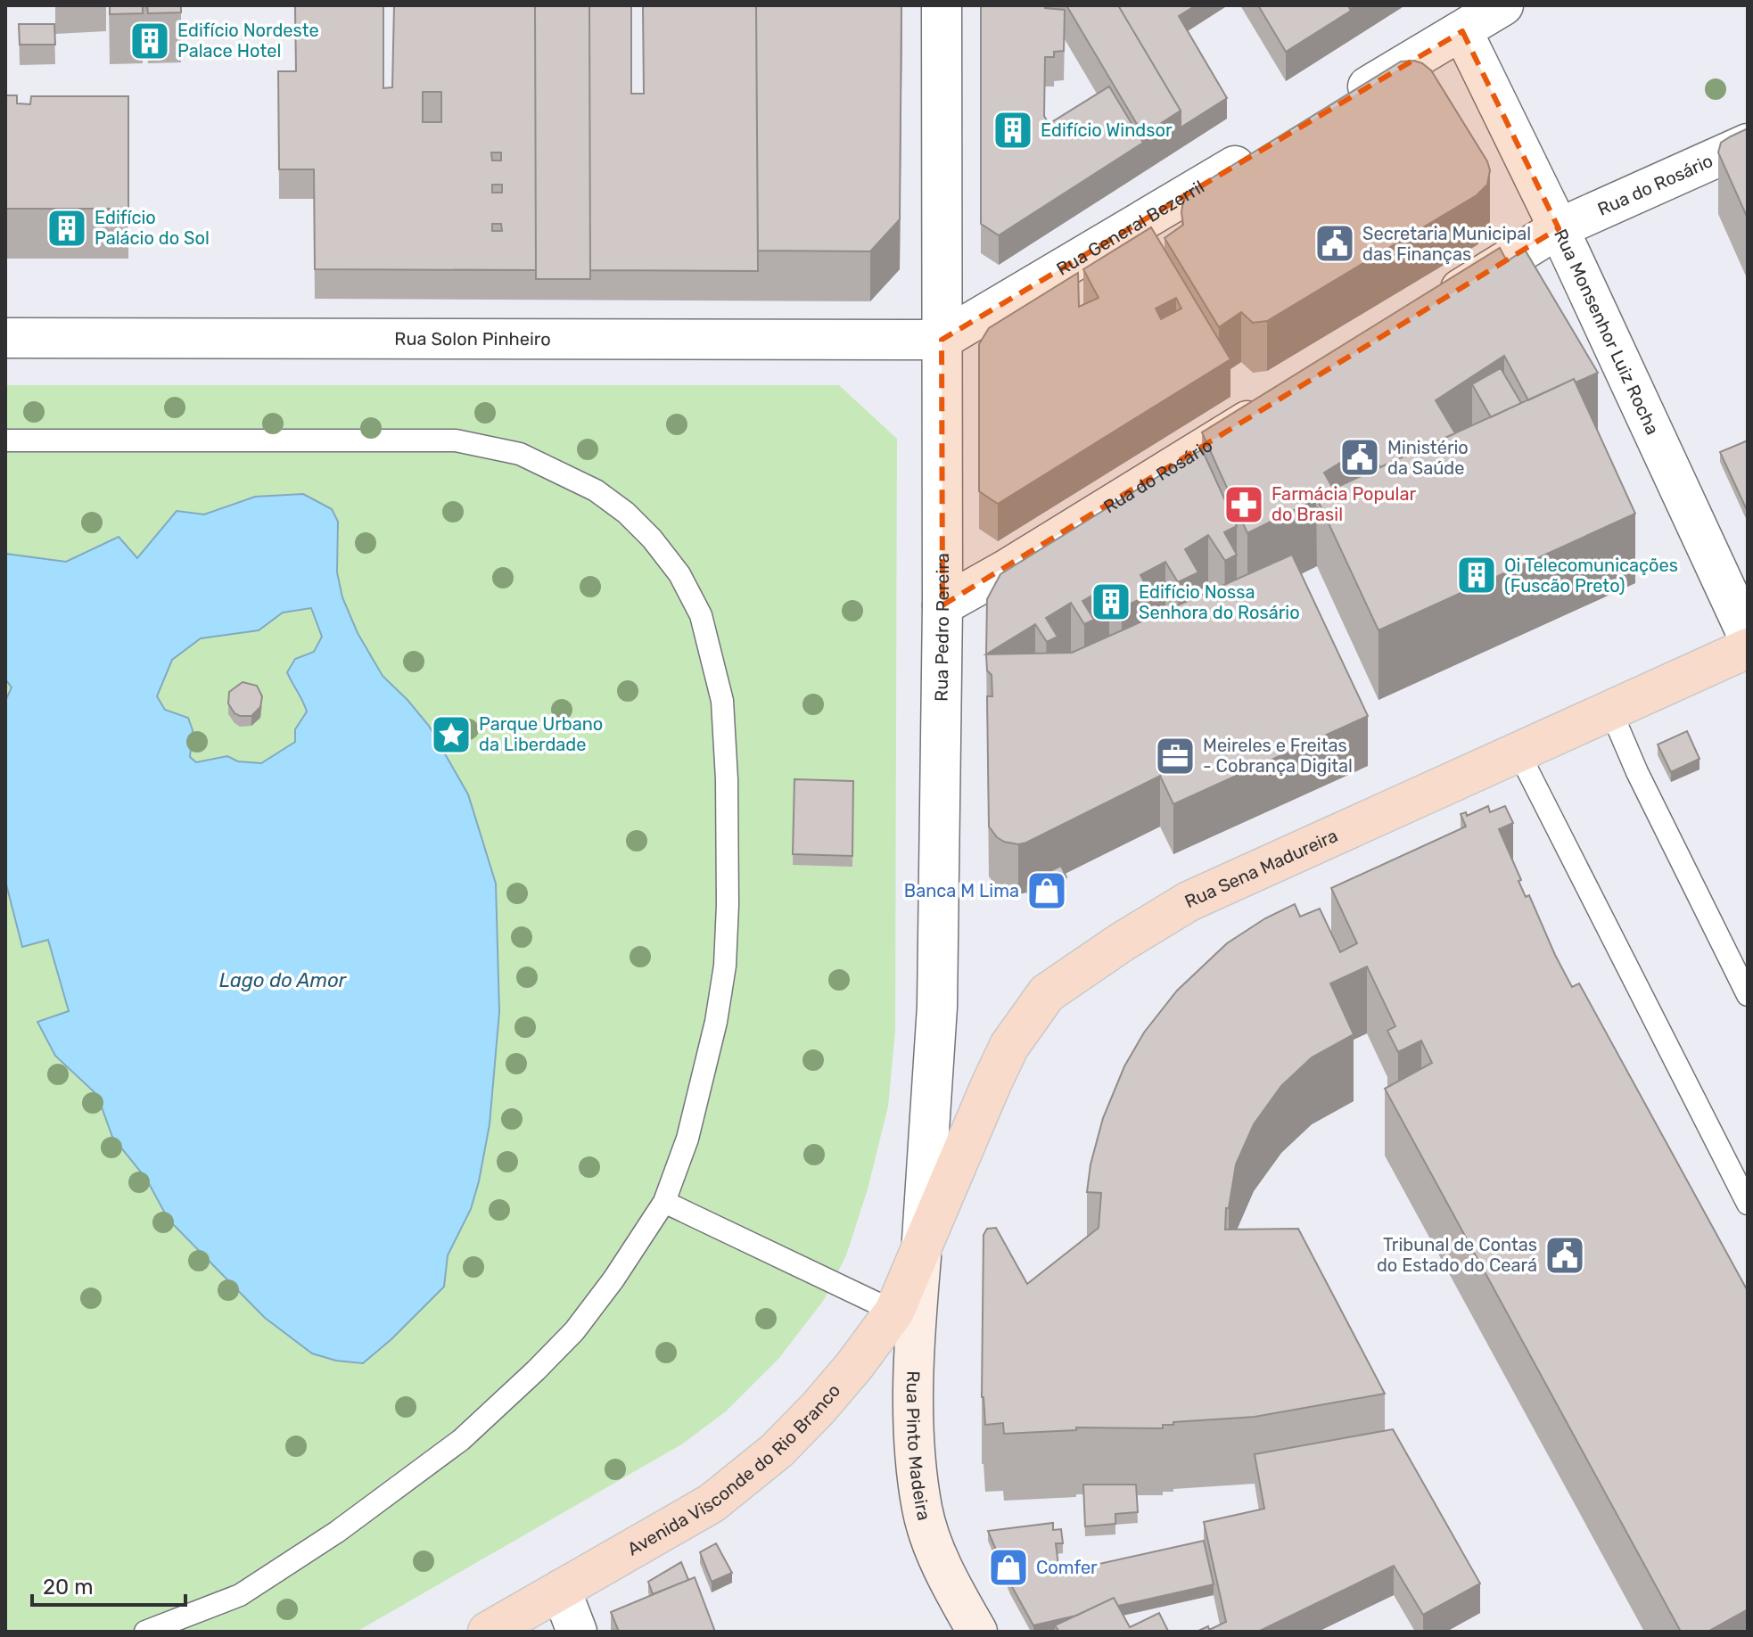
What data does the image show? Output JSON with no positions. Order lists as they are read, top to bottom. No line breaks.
{"streets":{"main road":["Rua Sena Madureira","Rua Pinto Madeira","Avenida Visconde do Rio Branco"],"street":["Rua do Rosário","Rua General Bezerril","Rua Monsenhor Luiz Rocha","Rua Solon Pinheiro","Rua Pedro Pereira"]},"crossings":[["Rua do Rosário","Rua Monsenhor Luiz Rocha"],["Rua do Rosário","Rua Pedro Pereira"],["Rua General Bezerril","Rua Solon Pinheiro"],["Rua General Bezerril","Rua Pedro Pereira"],["Rua Solon Pinheiro","Rua Pedro Pereira"],["Rua Pedro Pereira","Rua Sena Madureira"],["Rua Pedro Pereira","Rua Pinto Madeira"],["Rua Pedro Pereira","Avenida Visconde do Rio Branco"],["Rua Sena Madureira","Rua Pinto Madeira"],["Rua Sena Madureira","Avenida Visconde do Rio Branco"],["Rua Pinto Madeira","Avenida Visconde do Rio Branco"]],"water":["Lago do Amor"],"places":{"building":["Edifício Nordeste Palace Hotel","Edifício Windsor","Edifício Palácio do Sol","Oi Telecomunicações (Fuscão Preto)","Edifício Nossa Senhora do Rosário"],"public building":["Secretaria Municipal das Finanças","Ministério da Saúde","Tribunal de Contas do Estado do Ceará"],"pharmacy":["Farmácia Popular do Brasil"],"place":["Parque Urbano da Liberdade"],"office":["Meireles e Freitas - Cobrança Digital"],"shop":["Banca M Lima","Comfer"]},"scale_bar":"20 m"}
